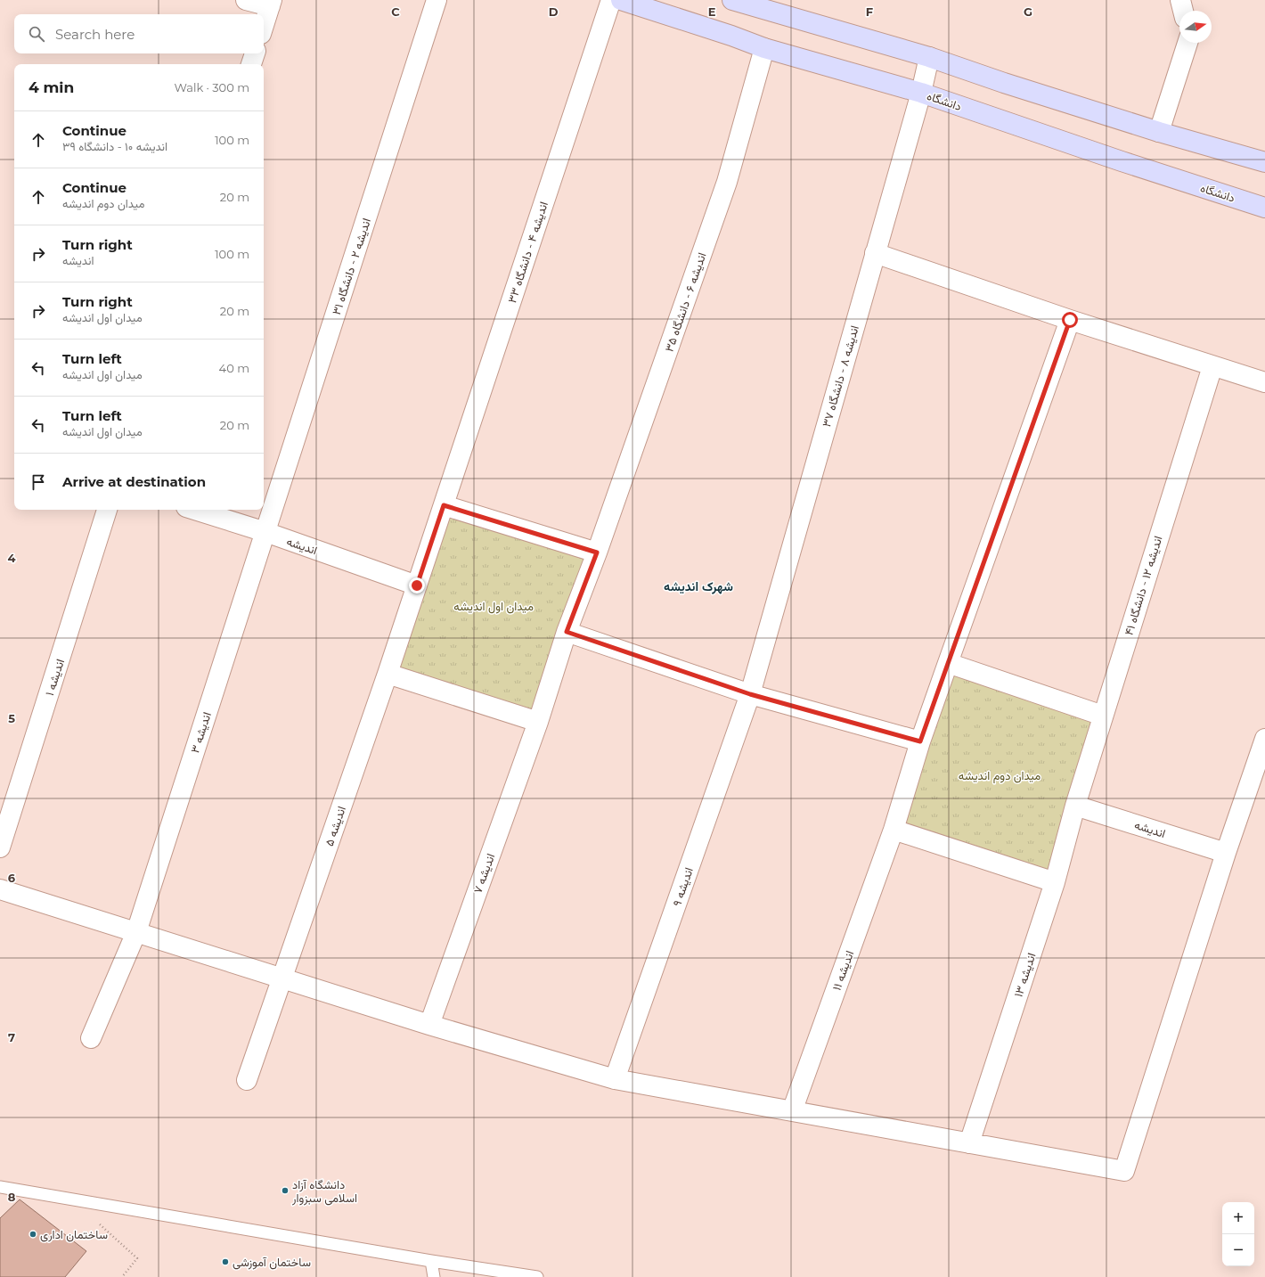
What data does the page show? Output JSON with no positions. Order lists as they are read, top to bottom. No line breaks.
{"streets":{"main road":["دانشگاه"],"street":["اندیشه ۴ - دانشگاه ۳۳","اندیشه ۲ - دانشگاه ۳۱","اندیشه ۶ - دانشگاه ۳۵","اندیشه ۸ - دانشگاه ۳۷","اندیشه","اندیشه ۱۲ - دانشگاه ۴۱","اندیشه ۱","اندیشه ۳","اندیشه ۵","اندیشه ۷","اندیشه ۹","اندیشه ۱۱","اندیشه ۱۳"]},"crossings":[["دانشگاه","اندیشه ۶ - دانشگاه ۳۵"],["دانشگاه","اندیشه ۸ - دانشگاه ۳۷"],["اندیشه ۲ - دانشگاه ۳۱","اندیشه"],["اندیشه ۲ - دانشگاه ۳۱","اندیشه ۳"],["اندیشه ۸ - دانشگاه ۳۷","اندیشه ۹"],["اندیشه","اندیشه ۱۲ - دانشگاه ۴۱"],["اندیشه","اندیشه ۳"],["اندیشه","اندیشه ۱۳"],["اندیشه ۱۲ - دانشگاه ۴۱","اندیشه ۱۳"]],"districts":["شهرک اندیشه"],"parks":["میدان اول اندیشه","میدان دوم اندیشه"],"places":["دانشگاه آزاد اسلامی سبزوار","ساختمان اداری","ساختمان آموزشی"],"north":"right","page":{"search":"Search here","heading":["4 min","Walk · 300 m"],"list":[["Continue","اندیشه ۱۰ - دانشگاه ۳۹","100 m"],["Continue","میدان دوم اندیشه","20 m"],["Turn right","اندیشه","100 m"],["Turn right","میدان اول اندیشه","20 m"],["Turn left","میدان اول اندیشه","40 m"],["Turn left","میدان اول اندیشه","20 m"],"Arrive at destination"],"map_buttons":["+","−"]},"grid":{"columns":["C","D","E","F","G"],"rows":["4","5","6","7","8"]}}
